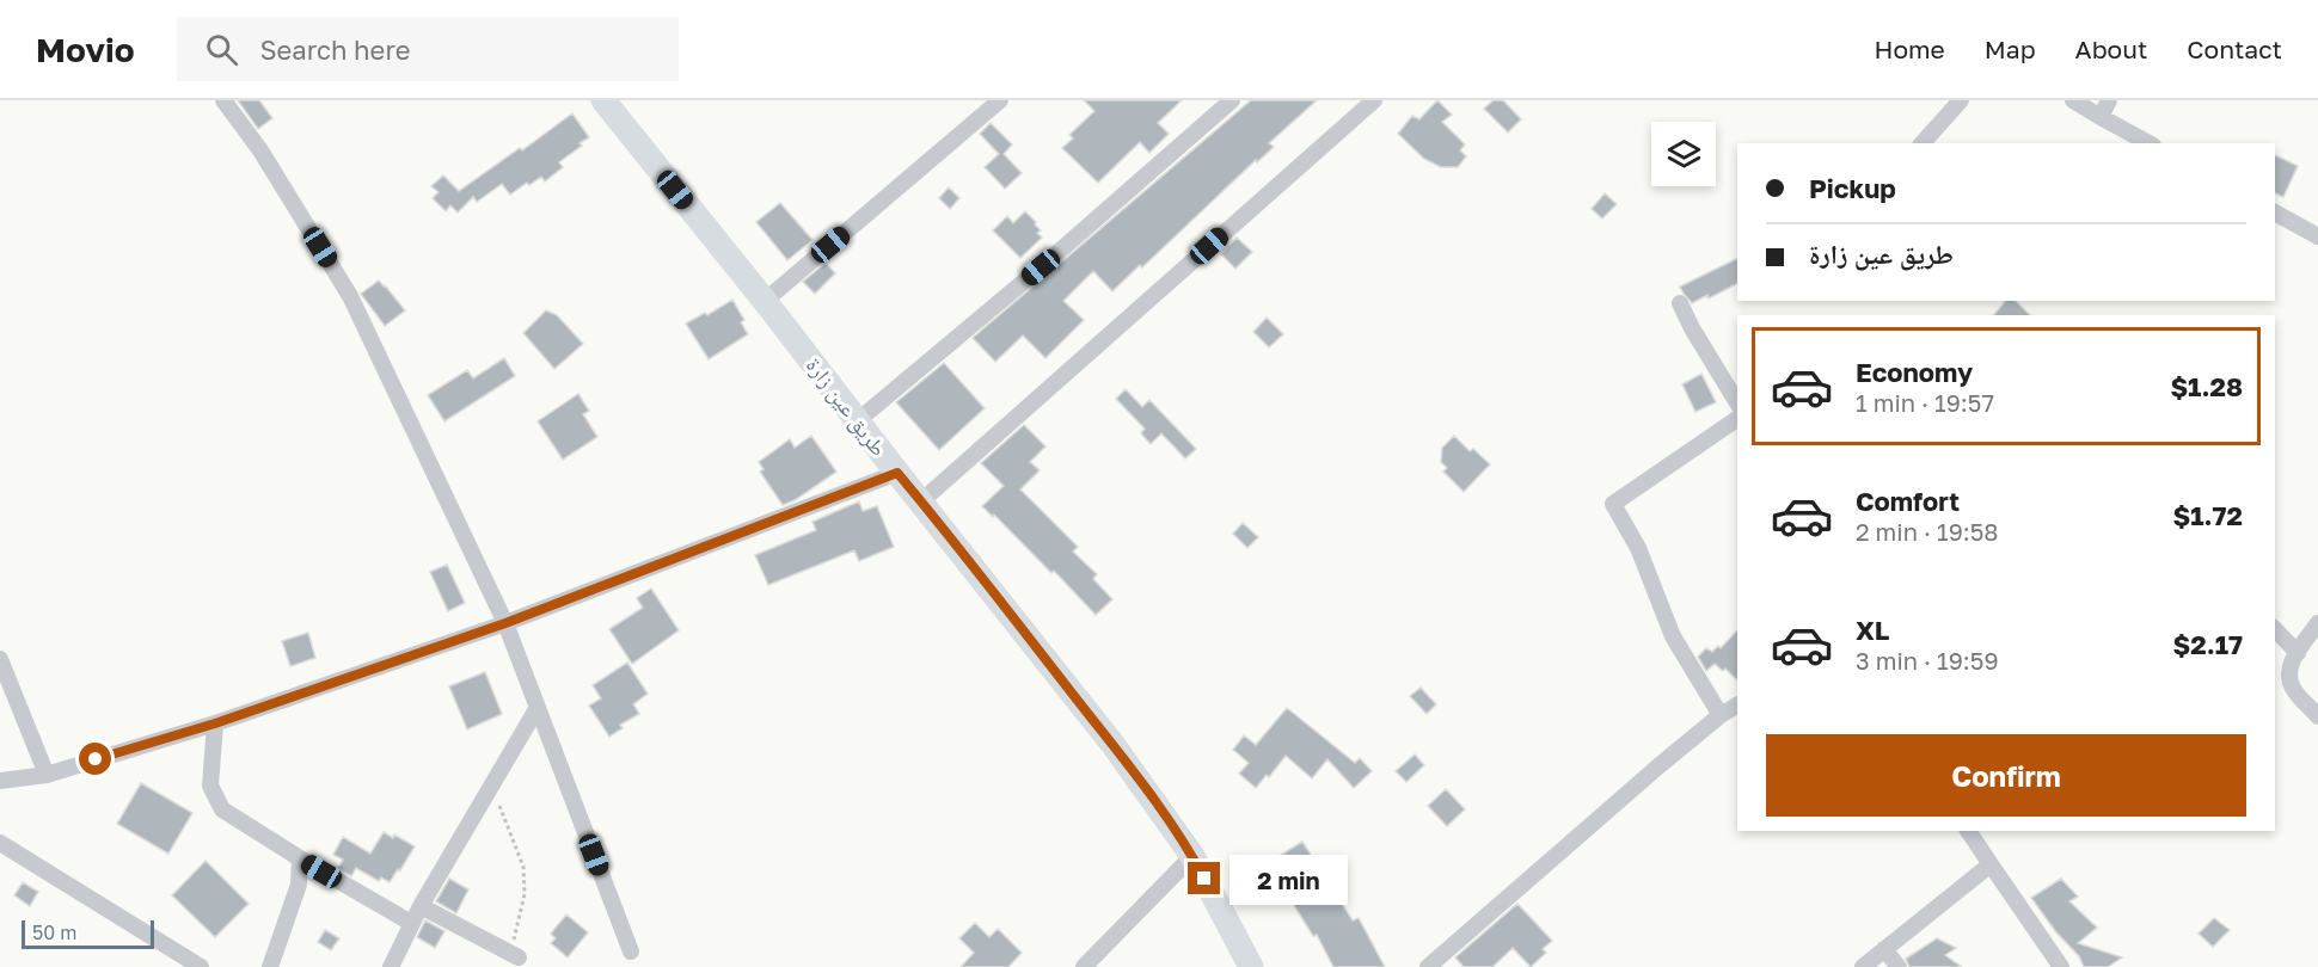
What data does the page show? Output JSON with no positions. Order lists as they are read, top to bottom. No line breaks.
{"streets":{"main road":["طريق عين زارة"]},"scale_bar":"50 m","page":{"header":"Movio","search":"Search here","nav":["Home","Map","About","Contact"],"banner":["Pickup","طريق عين زارة"],"list":[{"name":"Economy","note":"1 min · 19:57","value":"$1.28"},{"name":"Comfort","note":"2 min · 19:58","value":"$1.72"},{"name":"XL","note":"3 min · 19:59","value":"$2.17"}],"buttons":"Confirm","bubble":"2 min","scale":"50 m"}}
